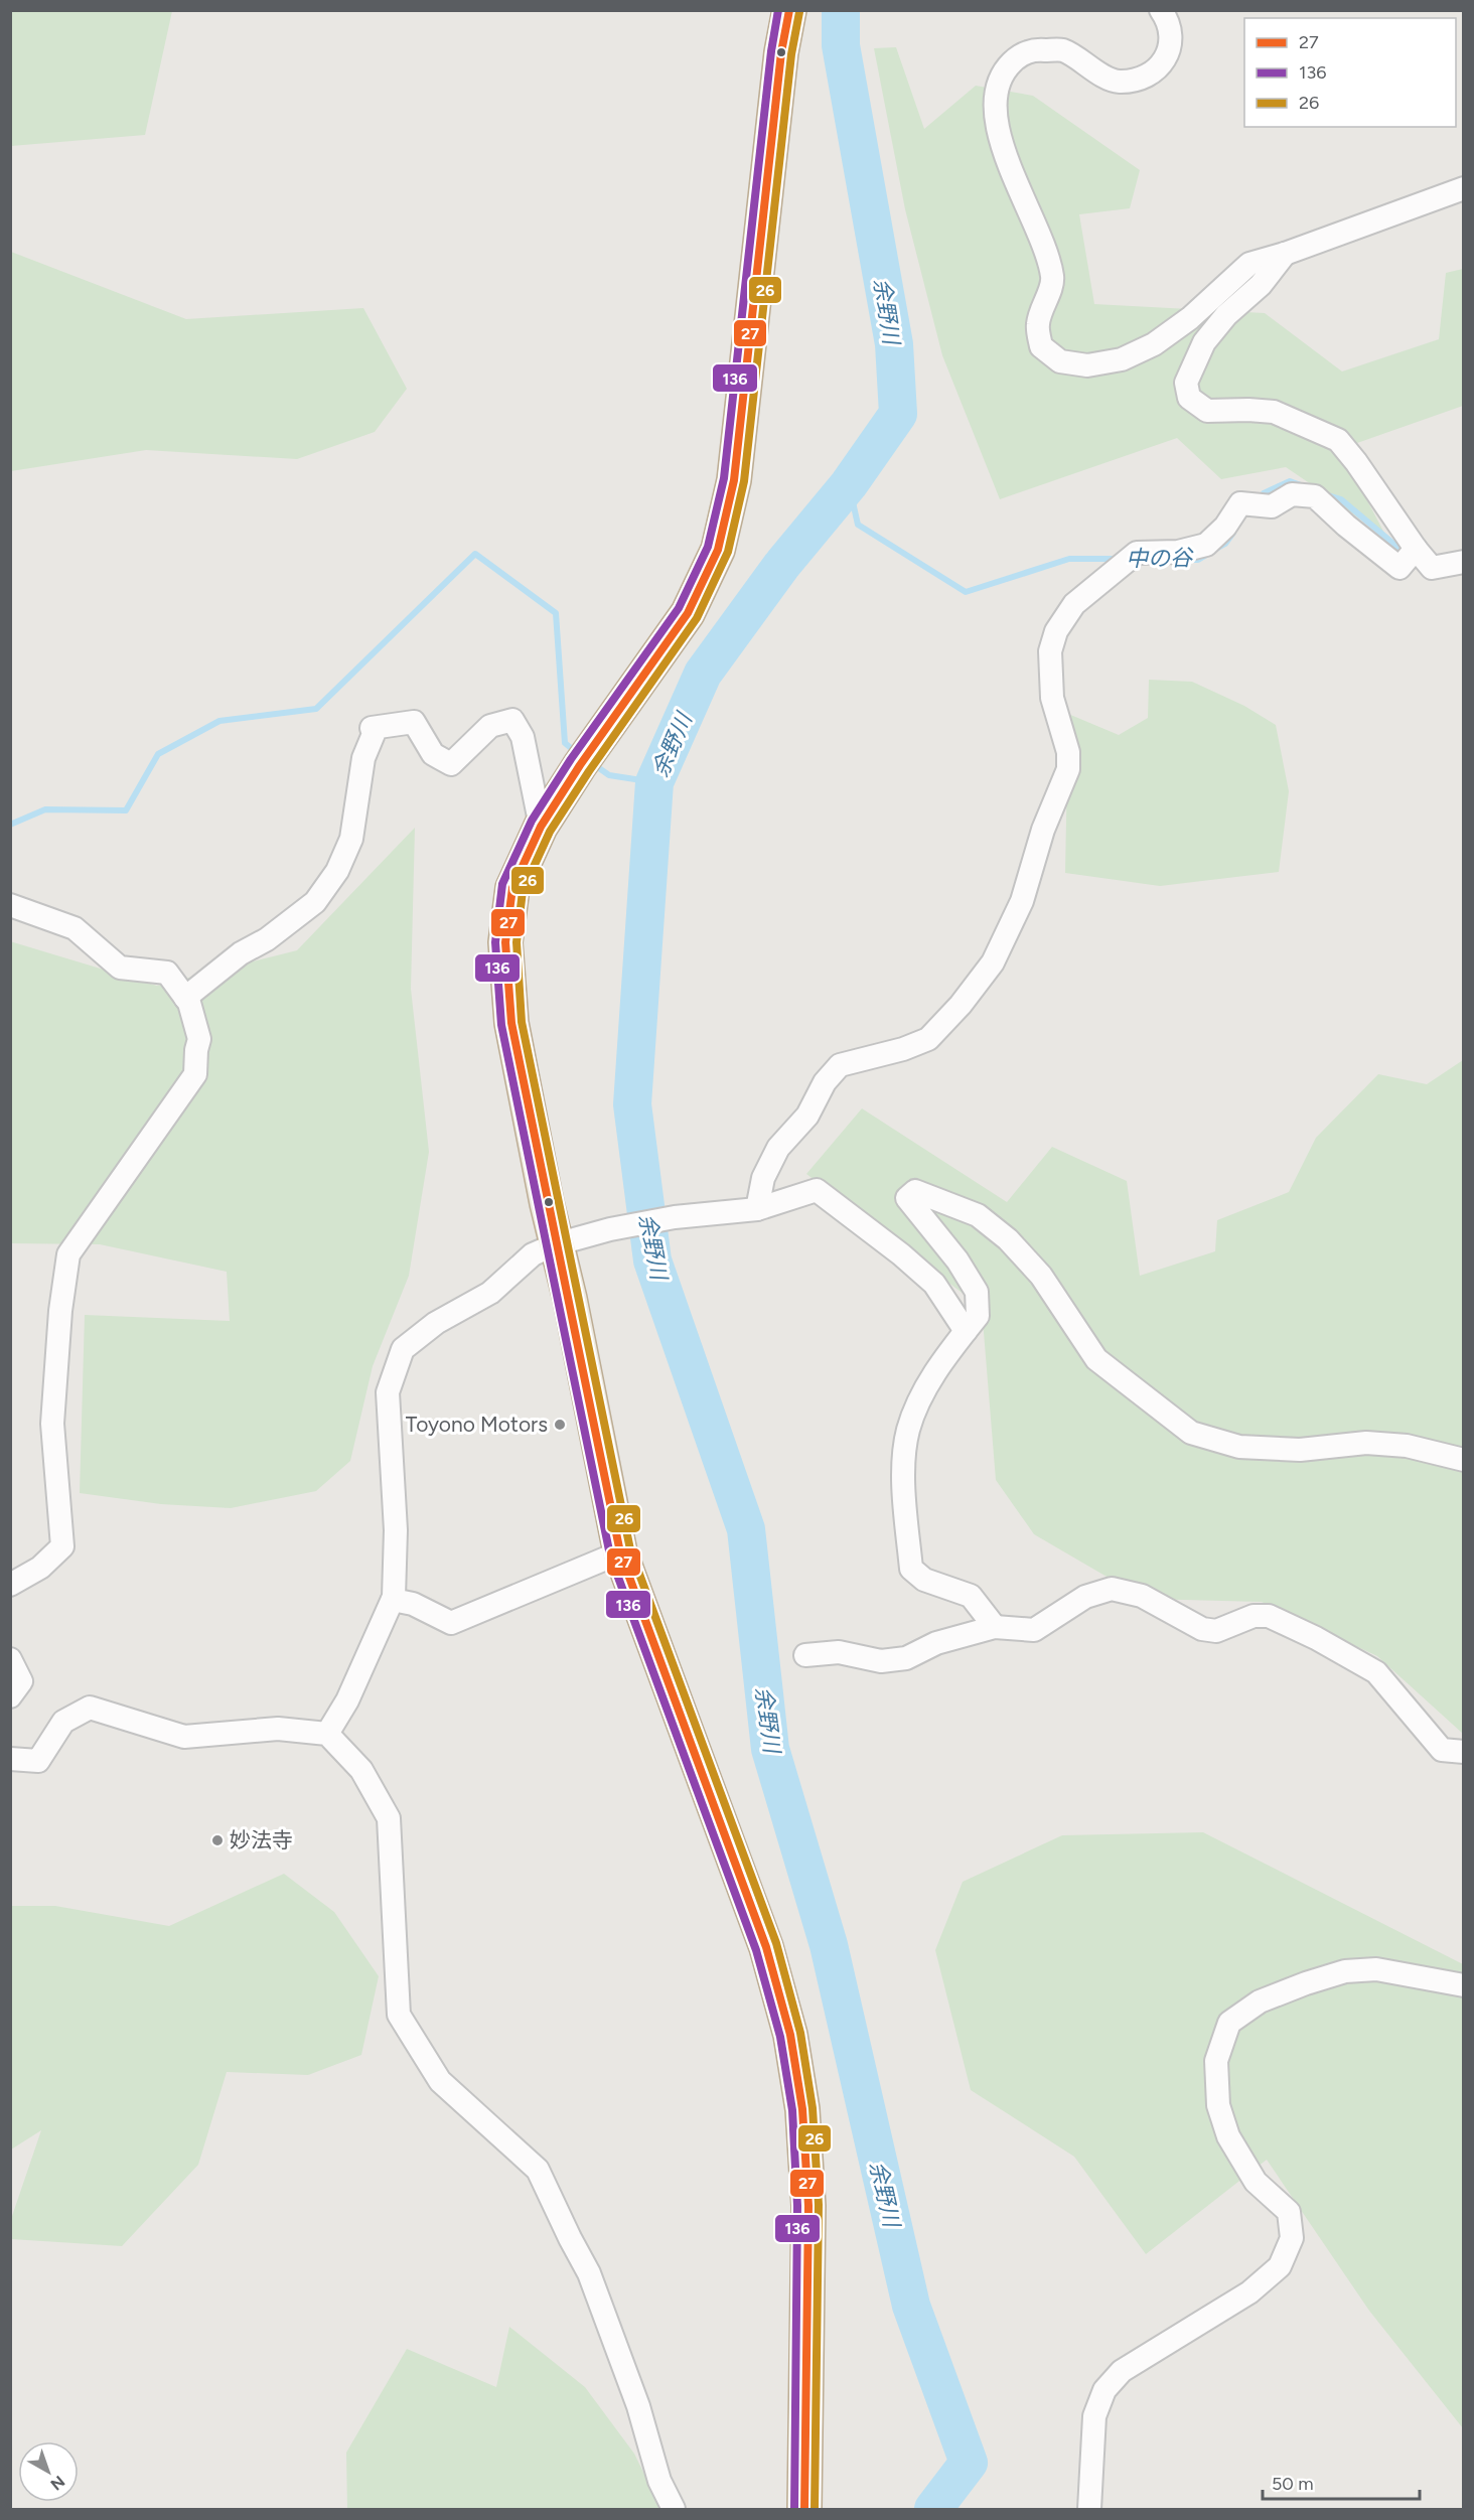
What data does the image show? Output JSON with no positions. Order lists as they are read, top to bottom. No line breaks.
{"water":["余野川","中の谷"],"places":["Toyono Motors","妙法寺"],"lines":["transit line 27","transit line 136","transit line 26"],"legend":["27","136","26"],"scale_bar":"50 m","north":"bottom right"}
